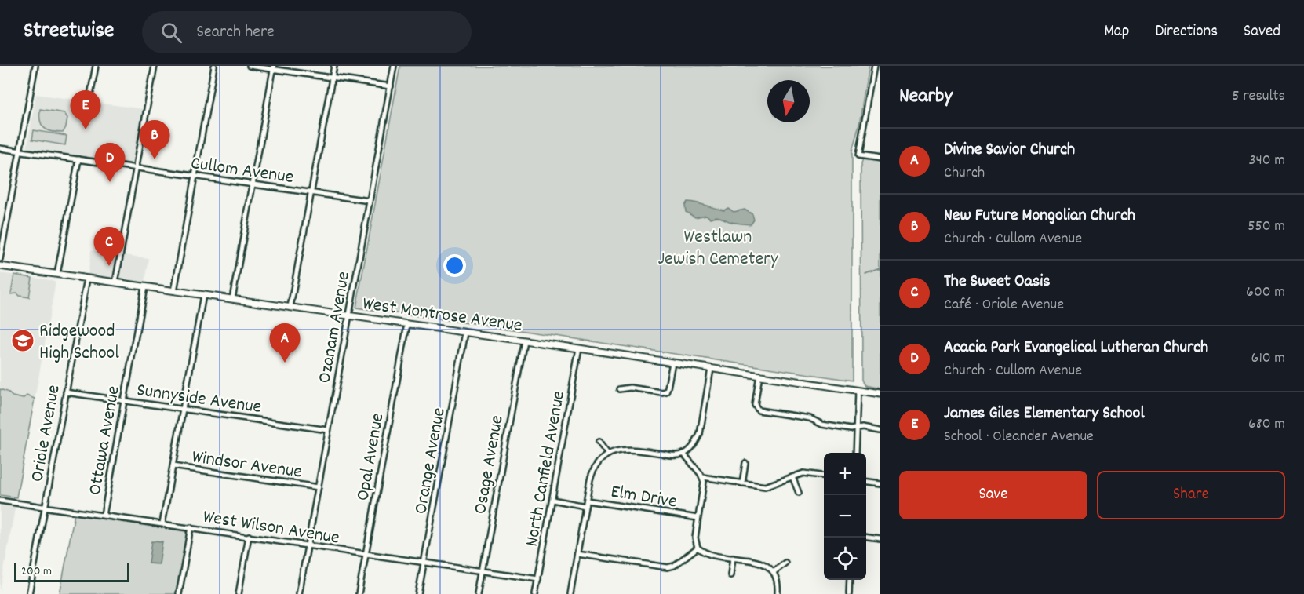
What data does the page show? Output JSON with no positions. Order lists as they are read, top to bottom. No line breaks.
{"streets":{"street":["Cullom Avenue","West Montrose Avenue","Ozanam Avenue","Sunnyside Avenue","Oriole Avenue","Ottawa Avenue","Opal Avenue","Orange Avenue","Windsor Avenue","Osage Avenue","North Canfield Avenue","Elm Drive","West Wilson Avenue"]},"crossings":[["Cullom Avenue","Ozanam Avenue"],["West Montrose Avenue","Ozanam Avenue"],["West Montrose Avenue","Oriole Avenue"],["West Montrose Avenue","Ottawa Avenue"],["West Montrose Avenue","Opal Avenue"],["West Montrose Avenue","Orange Avenue"],["West Montrose Avenue","Osage Avenue"],["West Montrose Avenue","North Canfield Avenue"],["Ozanam Avenue","Sunnyside Avenue"],["Ozanam Avenue","Windsor Avenue"],["Ozanam Avenue","West Wilson Avenue"],["Sunnyside Avenue","Oriole Avenue"],["Sunnyside Avenue","Ottawa Avenue"],["Oriole Avenue","West Wilson Avenue"],["Ottawa Avenue","West Wilson Avenue"],["Opal Avenue","West Wilson Avenue"],["Orange Avenue","West Wilson Avenue"],["Osage Avenue","West Wilson Avenue"],["North Canfield Avenue","Elm Drive"],["North Canfield Avenue","West Wilson Avenue"]],"parks":["Westlawn Jewish Cemetery"],"places":{"school or university":["Ridgewood High School"]},"scale_bar":"200 m","north":"bottom","page":{"header":"Streetwise","search":"Search here","nav":["Map","Directions","Saved"],"heading":["Nearby","5 results"],"pins":["E","B","D","C","A"],"list":[{"mark":"A","name":"Divine Savior Church","note":"Church","value":"340 m"},{"mark":"B","name":"New Future Mongolian Church","note":"Church · Cullom Avenue","value":"550 m"},{"mark":"C","name":"The Sweet Oasis","note":"Café · Oriole Avenue","value":"600 m"},{"mark":"D","name":"Acacia Park Evangelical Lutheran Church","note":"Church · Cullom Avenue","value":"610 m"},{"mark":"E","name":"James Giles Elementary School","note":"School · Oleander Avenue","value":"680 m"}],"map_buttons":["+","−"],"buttons":["Save","Share"],"scale":"200 m"}}
